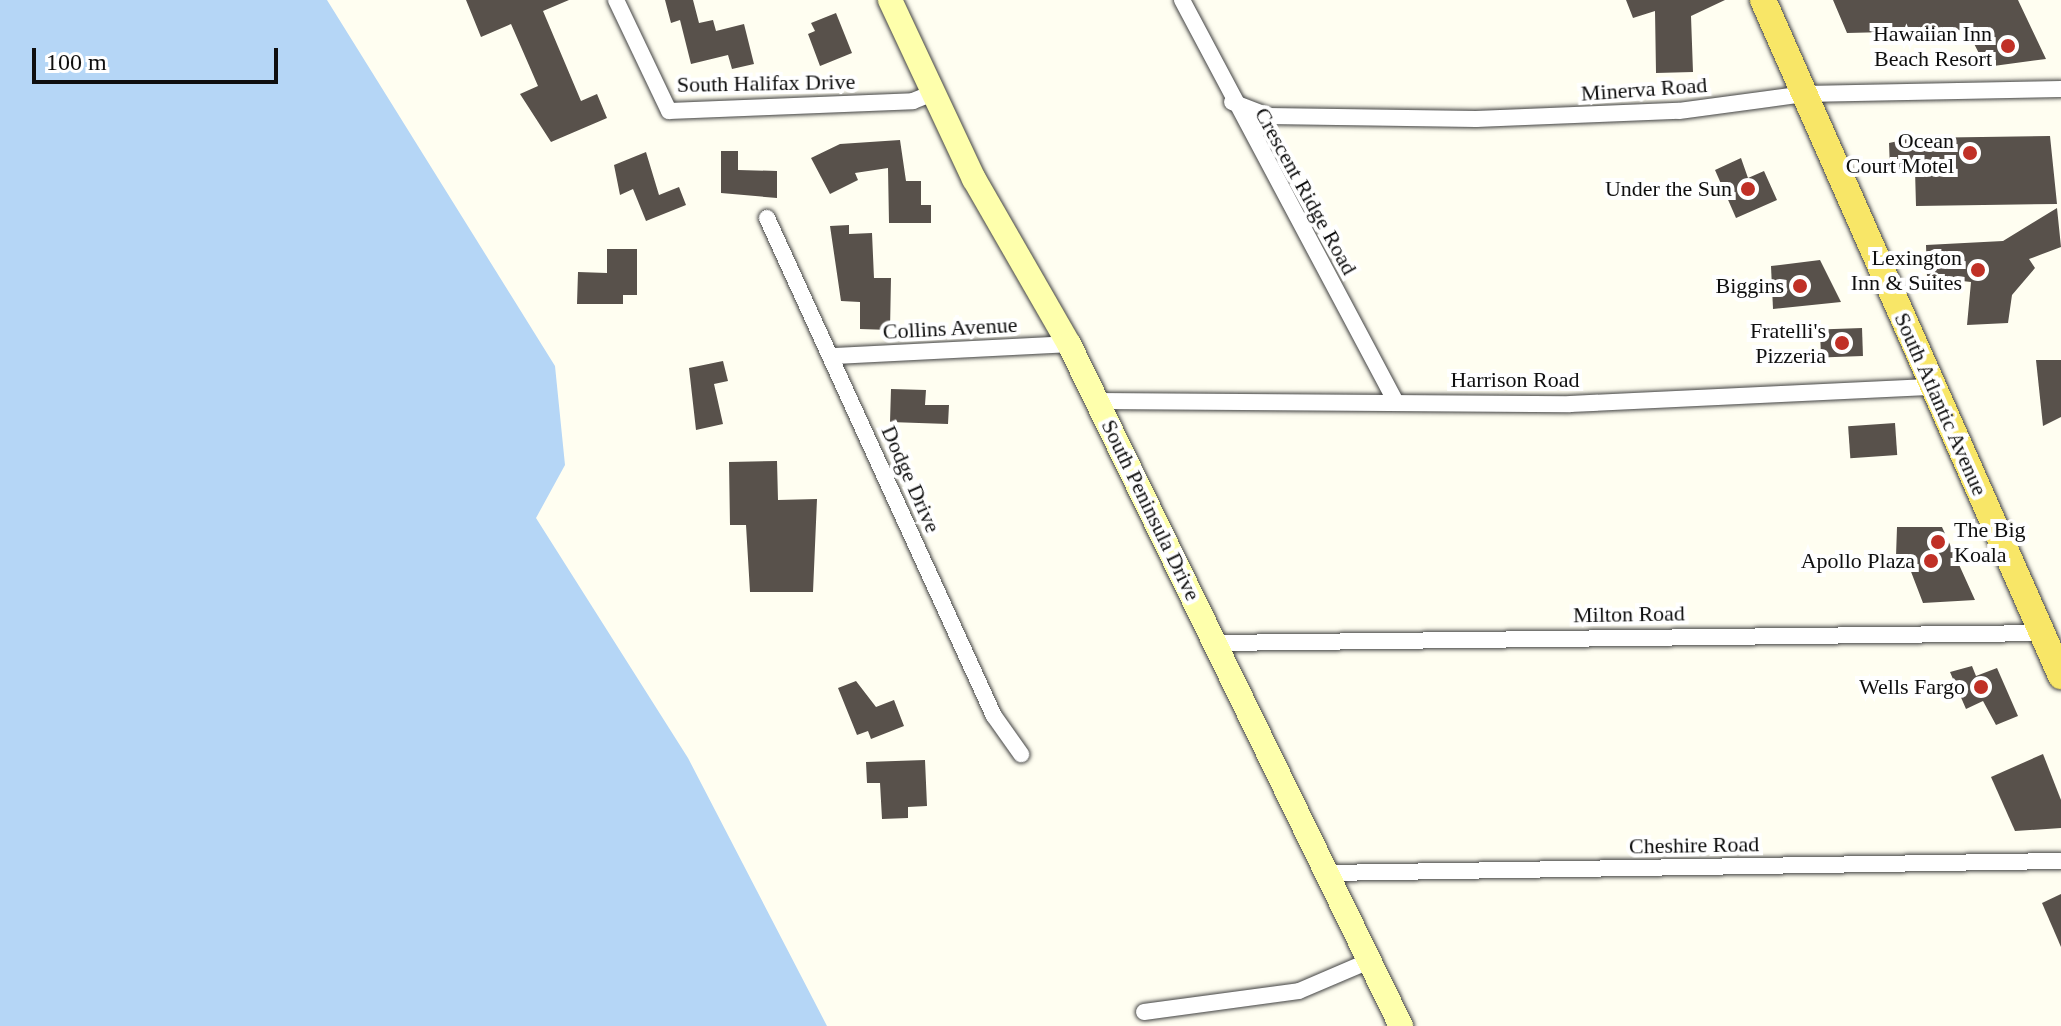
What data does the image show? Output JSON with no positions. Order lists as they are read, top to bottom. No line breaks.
{"streets":{"main road":["South Atlantic Avenue","South Peninsula Drive"],"street":["South Halifax Drive","Minerva Road","Crescent Ridge Road","Collins Avenue","Harrison Road","Dodge Drive","Milton Road","Cheshire Road"]},"crossings":[["South Halifax Drive","South Peninsula Drive"],["Minerva Road","Crescent Ridge Road"],["Minerva Road","South Atlantic Avenue"],["Crescent Ridge Road","Harrison Road"],["Collins Avenue","Dodge Drive"],["Collins Avenue","South Peninsula Drive"],["Harrison Road","South Atlantic Avenue"],["Harrison Road","South Peninsula Drive"],["South Atlantic Avenue","Milton Road"],["South Peninsula Drive","Milton Road"],["South Peninsula Drive","Cheshire Road"]],"places":["Hawaiian Inn Beach Resort","Ocean Court Motel","Under the Sun","Lexington Inn & Suites","Biggins","Fratelli's Pizzeria","The Big Koala","Apollo Plaza","Wells Fargo"],"scale_bar":"100 m"}
